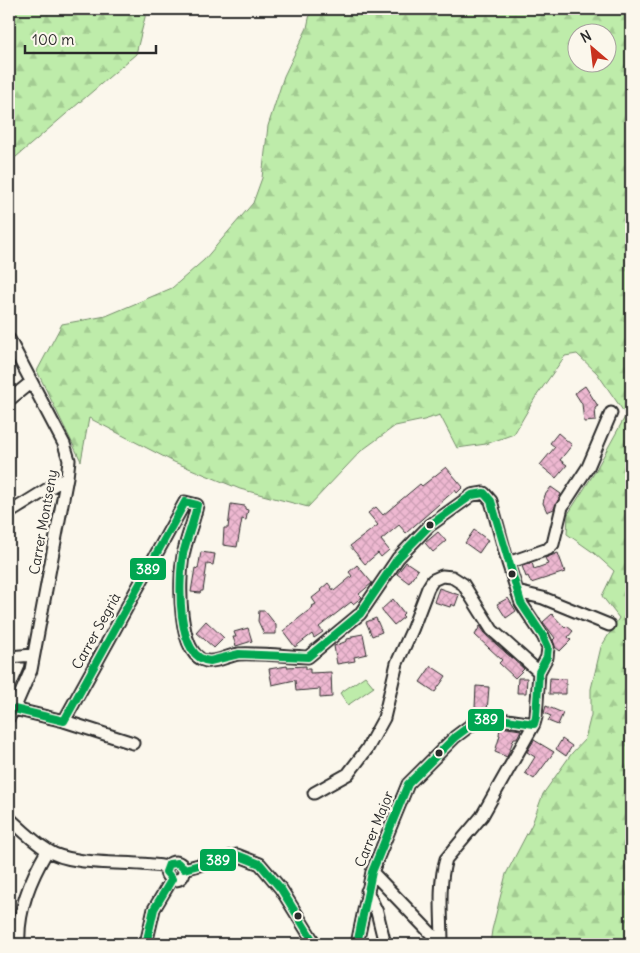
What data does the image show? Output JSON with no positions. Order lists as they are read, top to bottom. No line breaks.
{"streets":{"street":["Carrer Montseny","Carrer Segrià","Carrer Major"]},"lines":["transit line 389"],"scale_bar":"100 m","north":"top left"}
